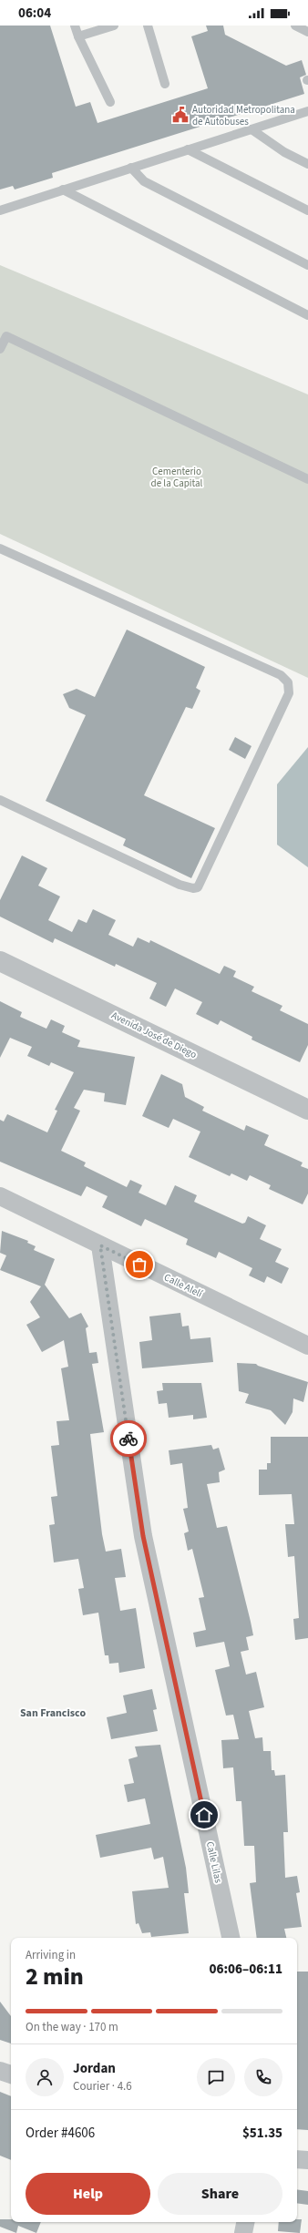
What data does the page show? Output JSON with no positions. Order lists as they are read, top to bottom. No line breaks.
{"streets":{"street":["Avenida José de Diego","Calle Alelí","Calle Lilas"]},"crossings":[["Calle Alelí","Calle Lilas"]],"districts":["San Francisco"],"parks":["Cementerio de la Capital"],"places":{"public building":["Autoridad Metropolitana de Autobuses"]},"page":{"status":"06:04","heading":["2 min","Arriving in","06:06–06:11"],"panel":["Jordan","Courier · 4.6","Order #4606","$51.35"],"bar":"On the way · 170 m","buttons":["Help","Share"]}}
